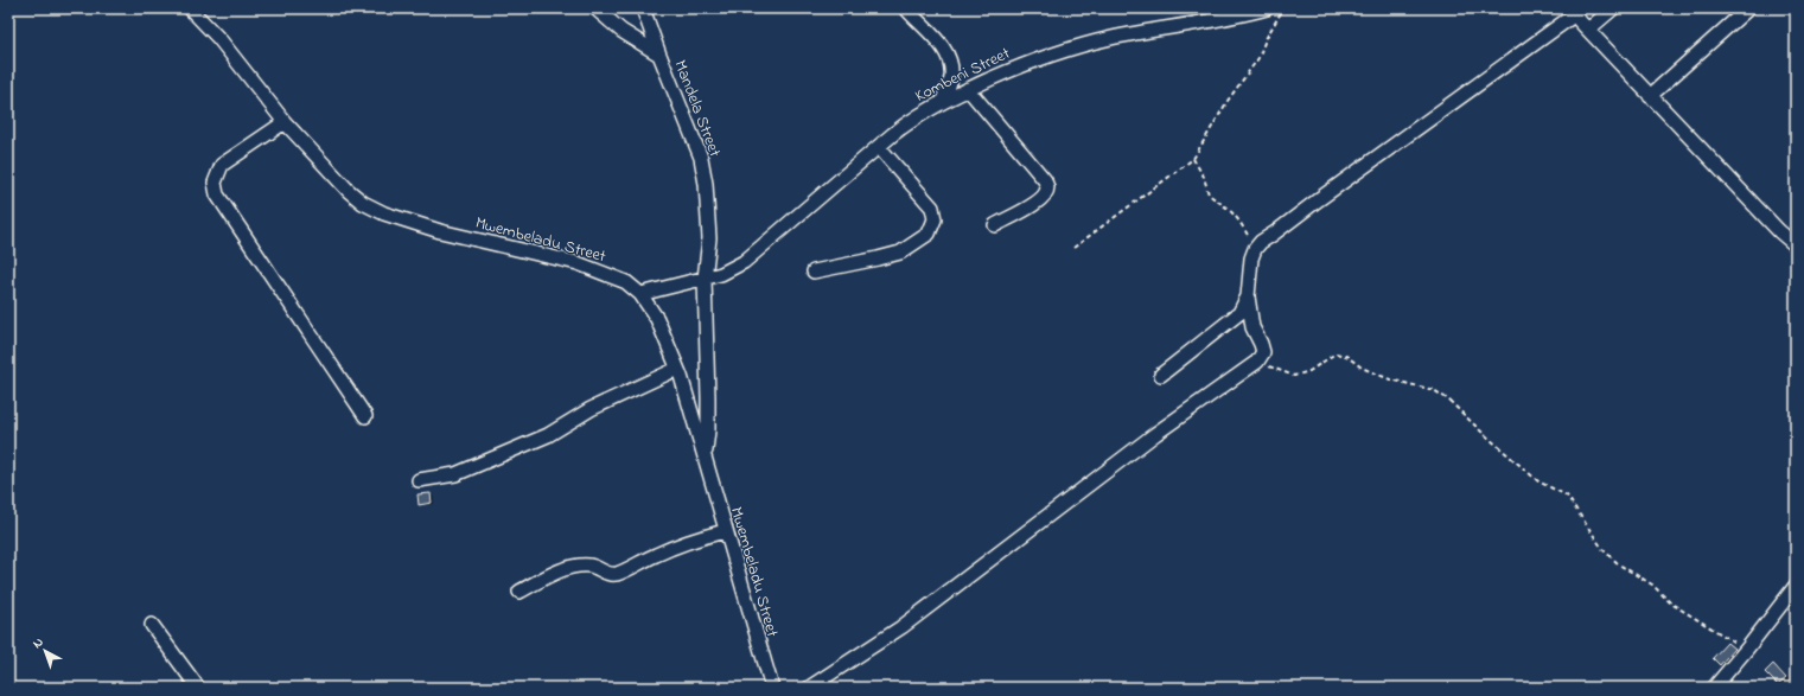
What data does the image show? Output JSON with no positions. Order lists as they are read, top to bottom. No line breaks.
{"streets":{"street":["Kombeni Street","Mandela Street","Mwembeladu Street"]},"crossings":[["Kombeni Street","Mandela Street"],["Kombeni Street","Mwembeladu Street"],["Mandela Street","Mwembeladu Street"]],"north":"top left"}
